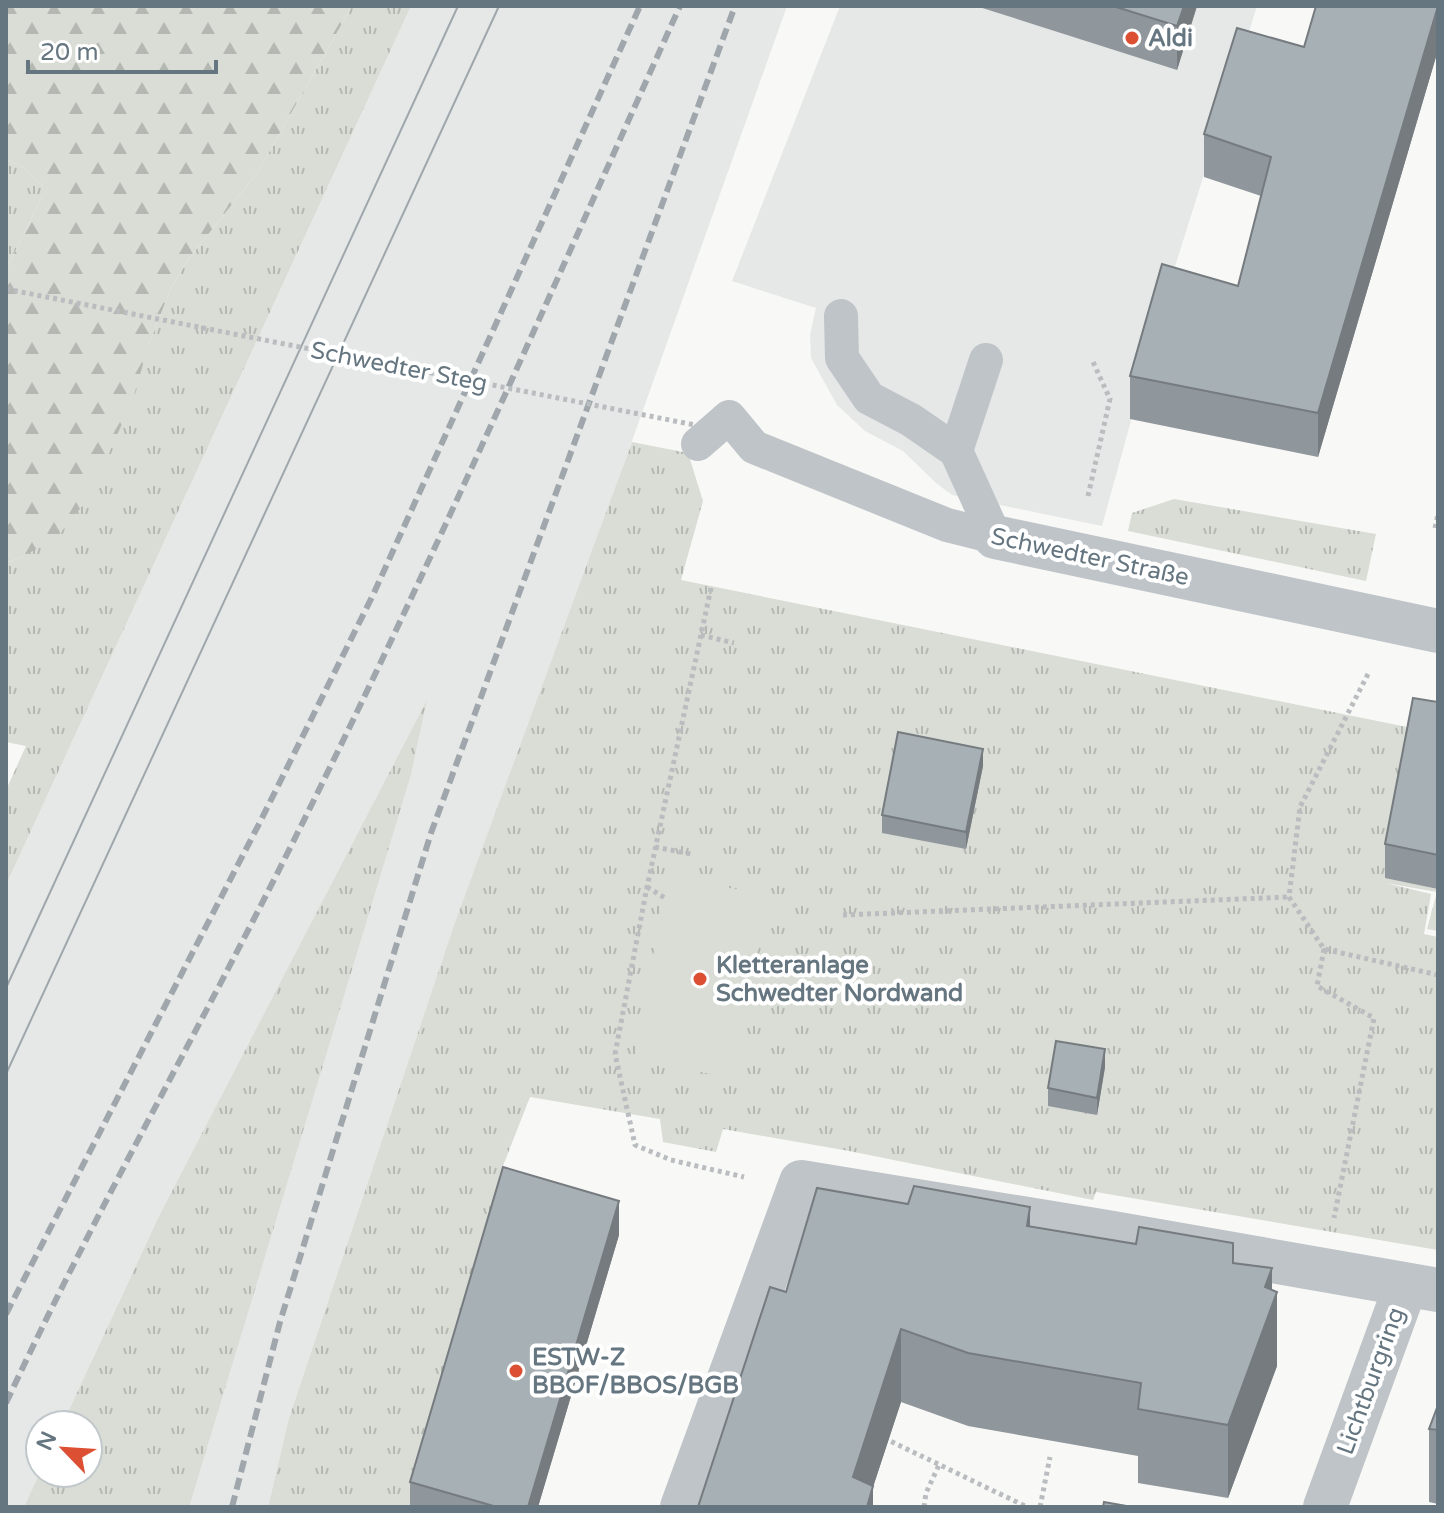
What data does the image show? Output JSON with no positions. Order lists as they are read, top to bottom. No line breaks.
{"streets":{"street":["Schwedter Straße","Lichtburgring"],"path":["Schwedter Steg"]},"crossings":[["Schwedter Steg","Schwedter Straße"]],"places":["Aldi","Kletteranlage Schwedter Nordwand","ESTW-Z BBOF/BBOS/BGB"],"scale_bar":"20 m","north":"top left"}
